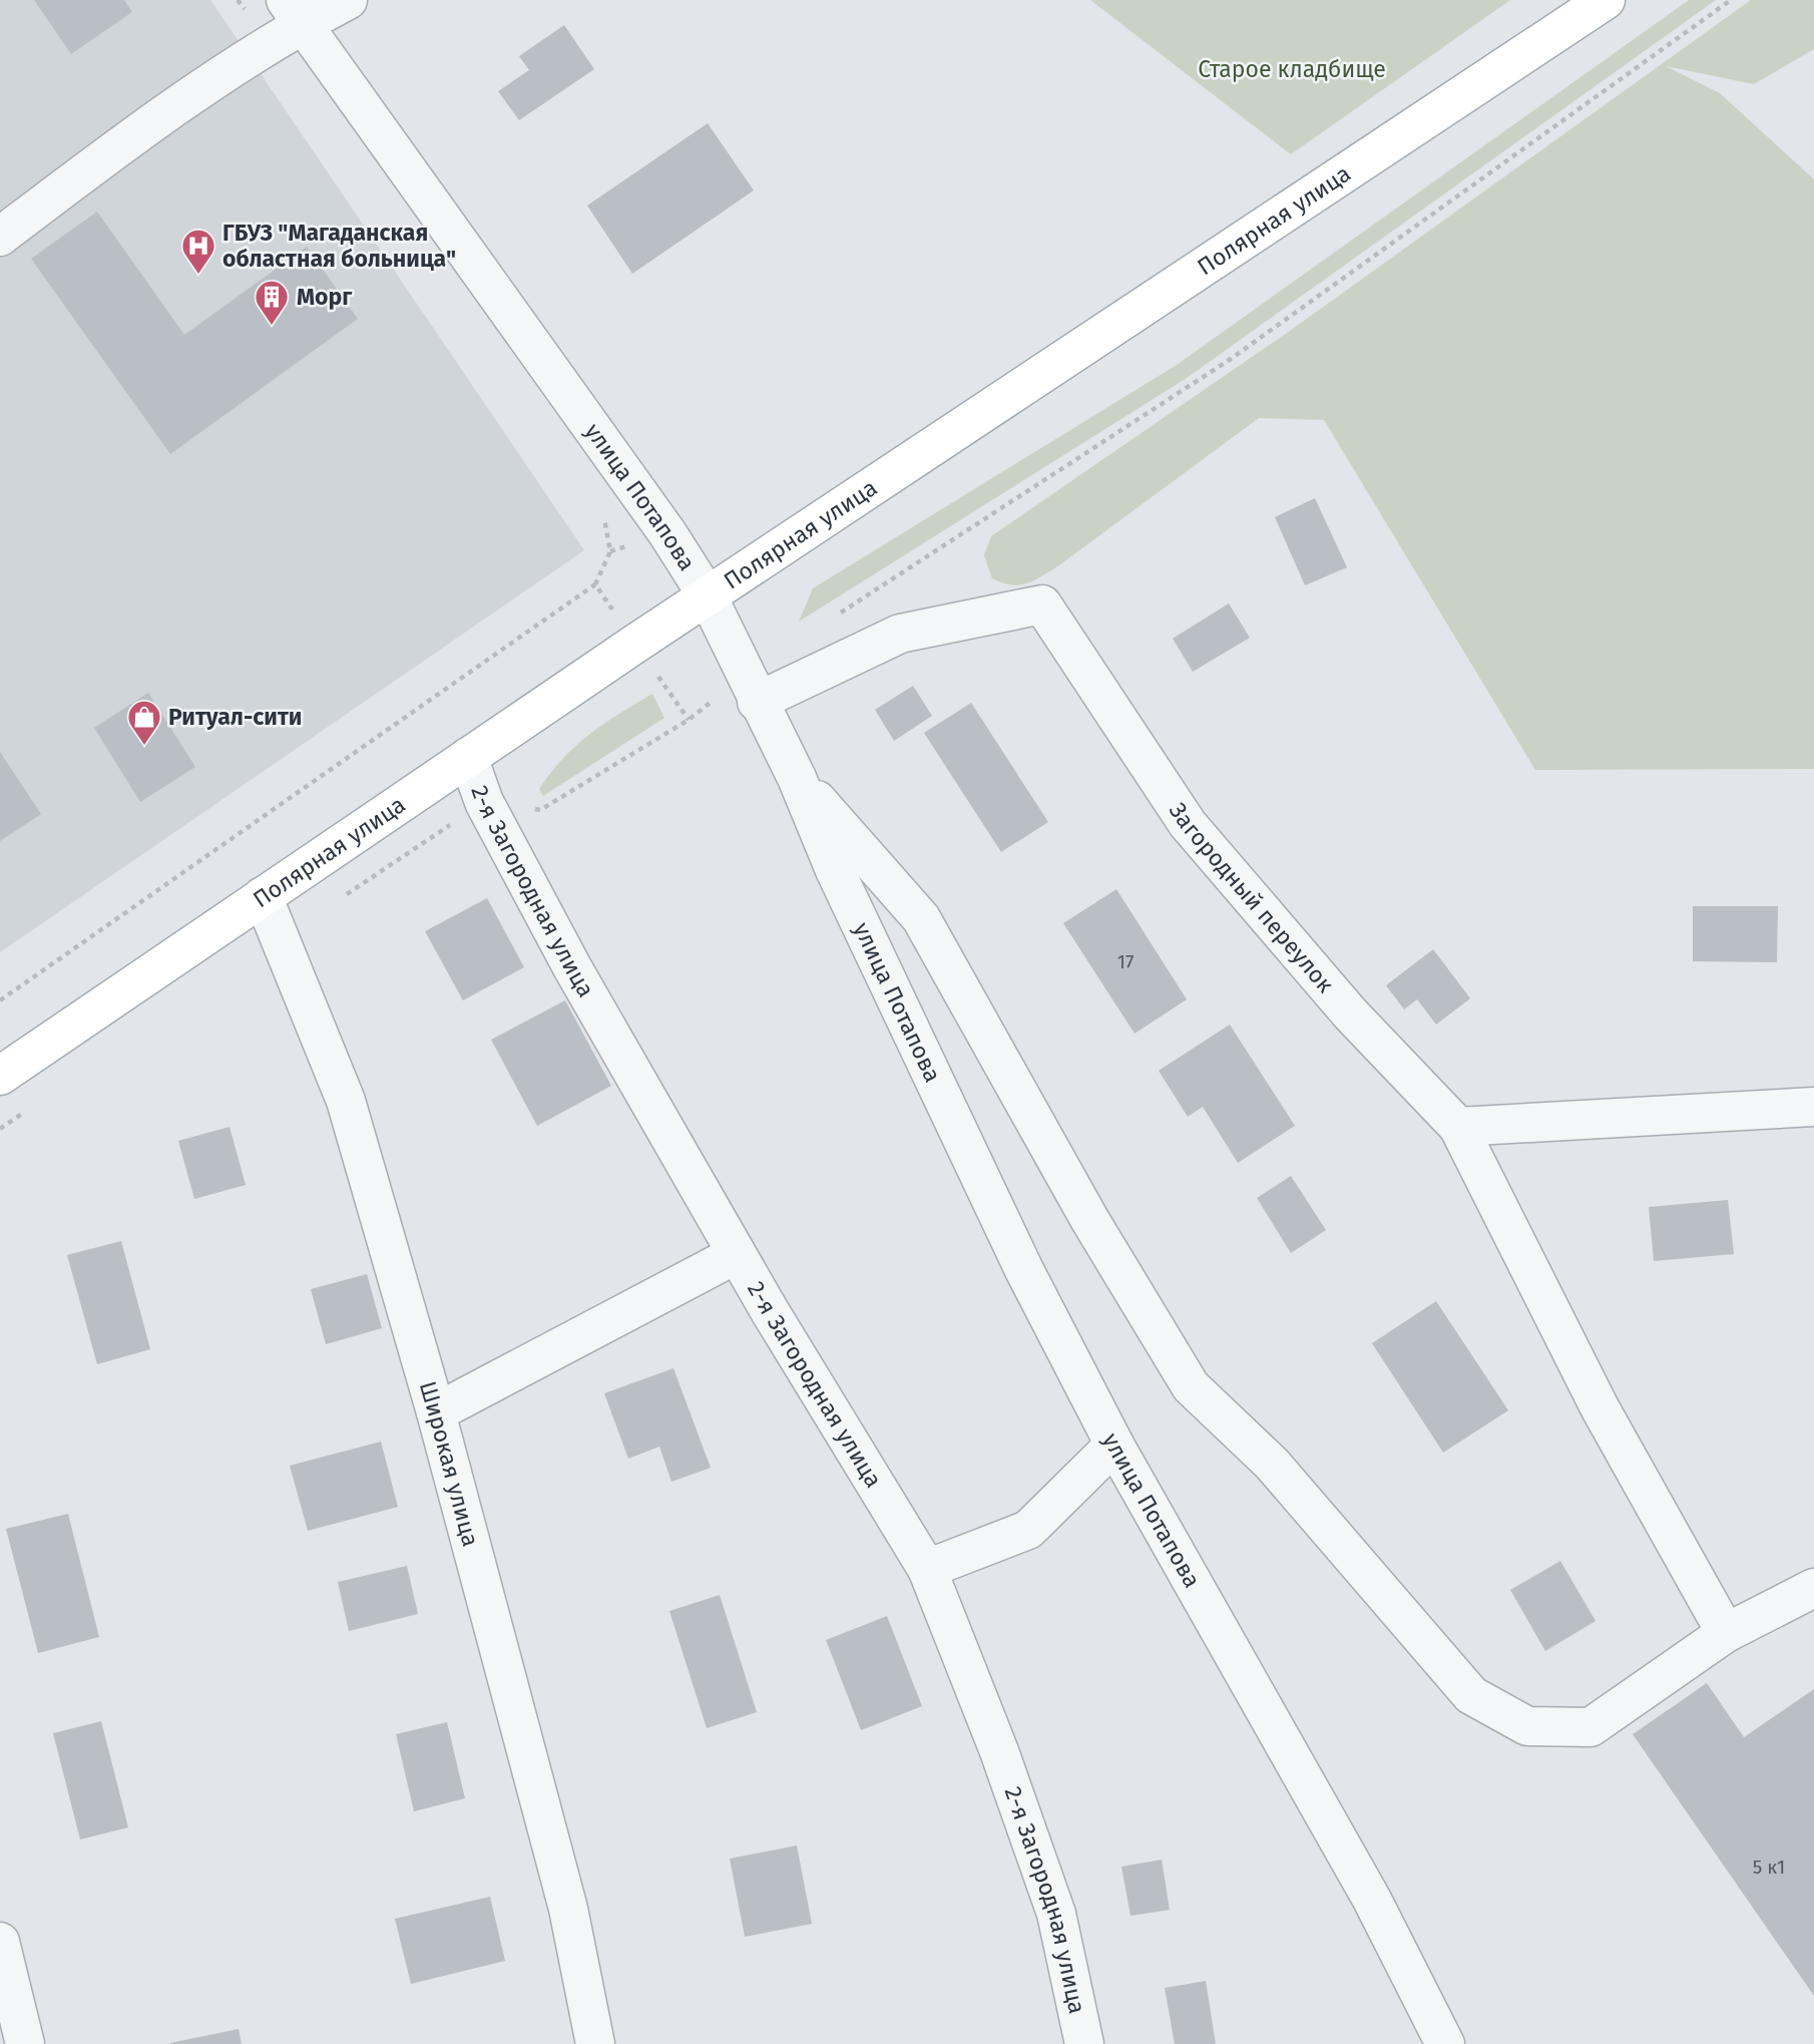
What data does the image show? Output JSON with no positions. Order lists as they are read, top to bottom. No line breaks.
{"streets":{"main road":["Полярная улица"],"street":["улица Потапова","2-я Загородная улица","Загородный переулок","Широкая улица"]},"crossings":[["Полярная улица","улица Потапова"],["Полярная улица","2-я Загородная улица"],["Полярная улица","Широкая улица"],["улица Потапова","Загородный переулок"]],"parks":["Старое кладбище"],"places":{"hospital":["ГБУЗ \"Магаданская областная больница\""],"building":["Морг"],"shop":["Ритуал-сити"]},"house_numbers":["17","5 к1"]}
